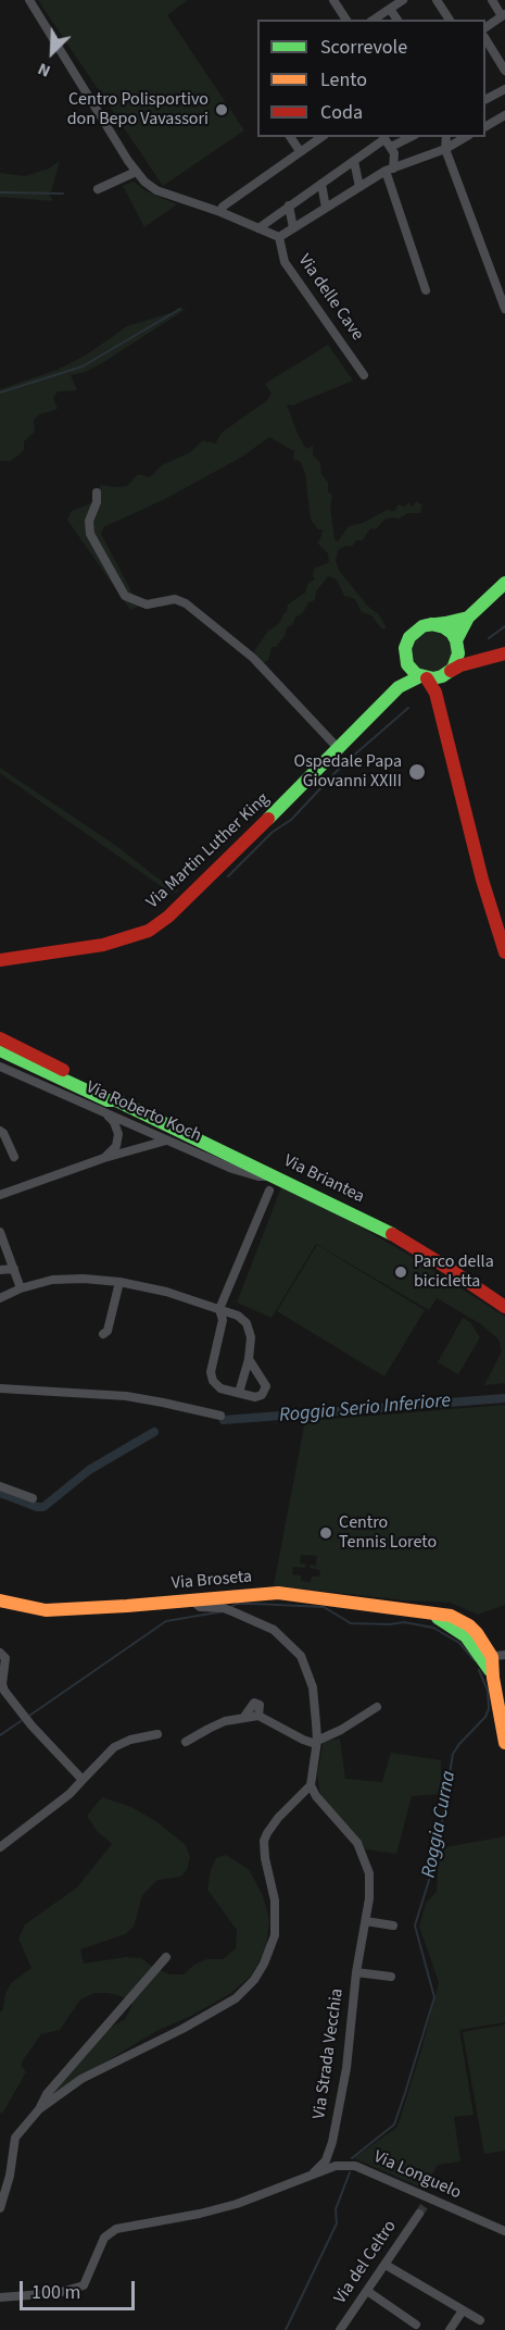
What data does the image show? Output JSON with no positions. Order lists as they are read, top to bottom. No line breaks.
{"streets":{"street":["Via delle Cave","Via Martin Luther King","Via Roberto Koch","Via Briantea","Via Broseta","Via Strada Vecchia","Via Longuelo","Via del Celtro"]},"crossings":[["Via Roberto Koch","Via Briantea"],["Via Strada Vecchia","Via Longuelo"]],"water":["Roggia Serio Inferiore","Roggia Curna"],"places":["Centro Polisportivo don Bepo Vavassori","Ospedale Papa Giovanni XXIII","Parco della bicicletta","Centro Tennis Loreto"],"legend":["Scorrevole","Lento","Coda"],"scale_bar":"100 m","north":"bottom left"}
